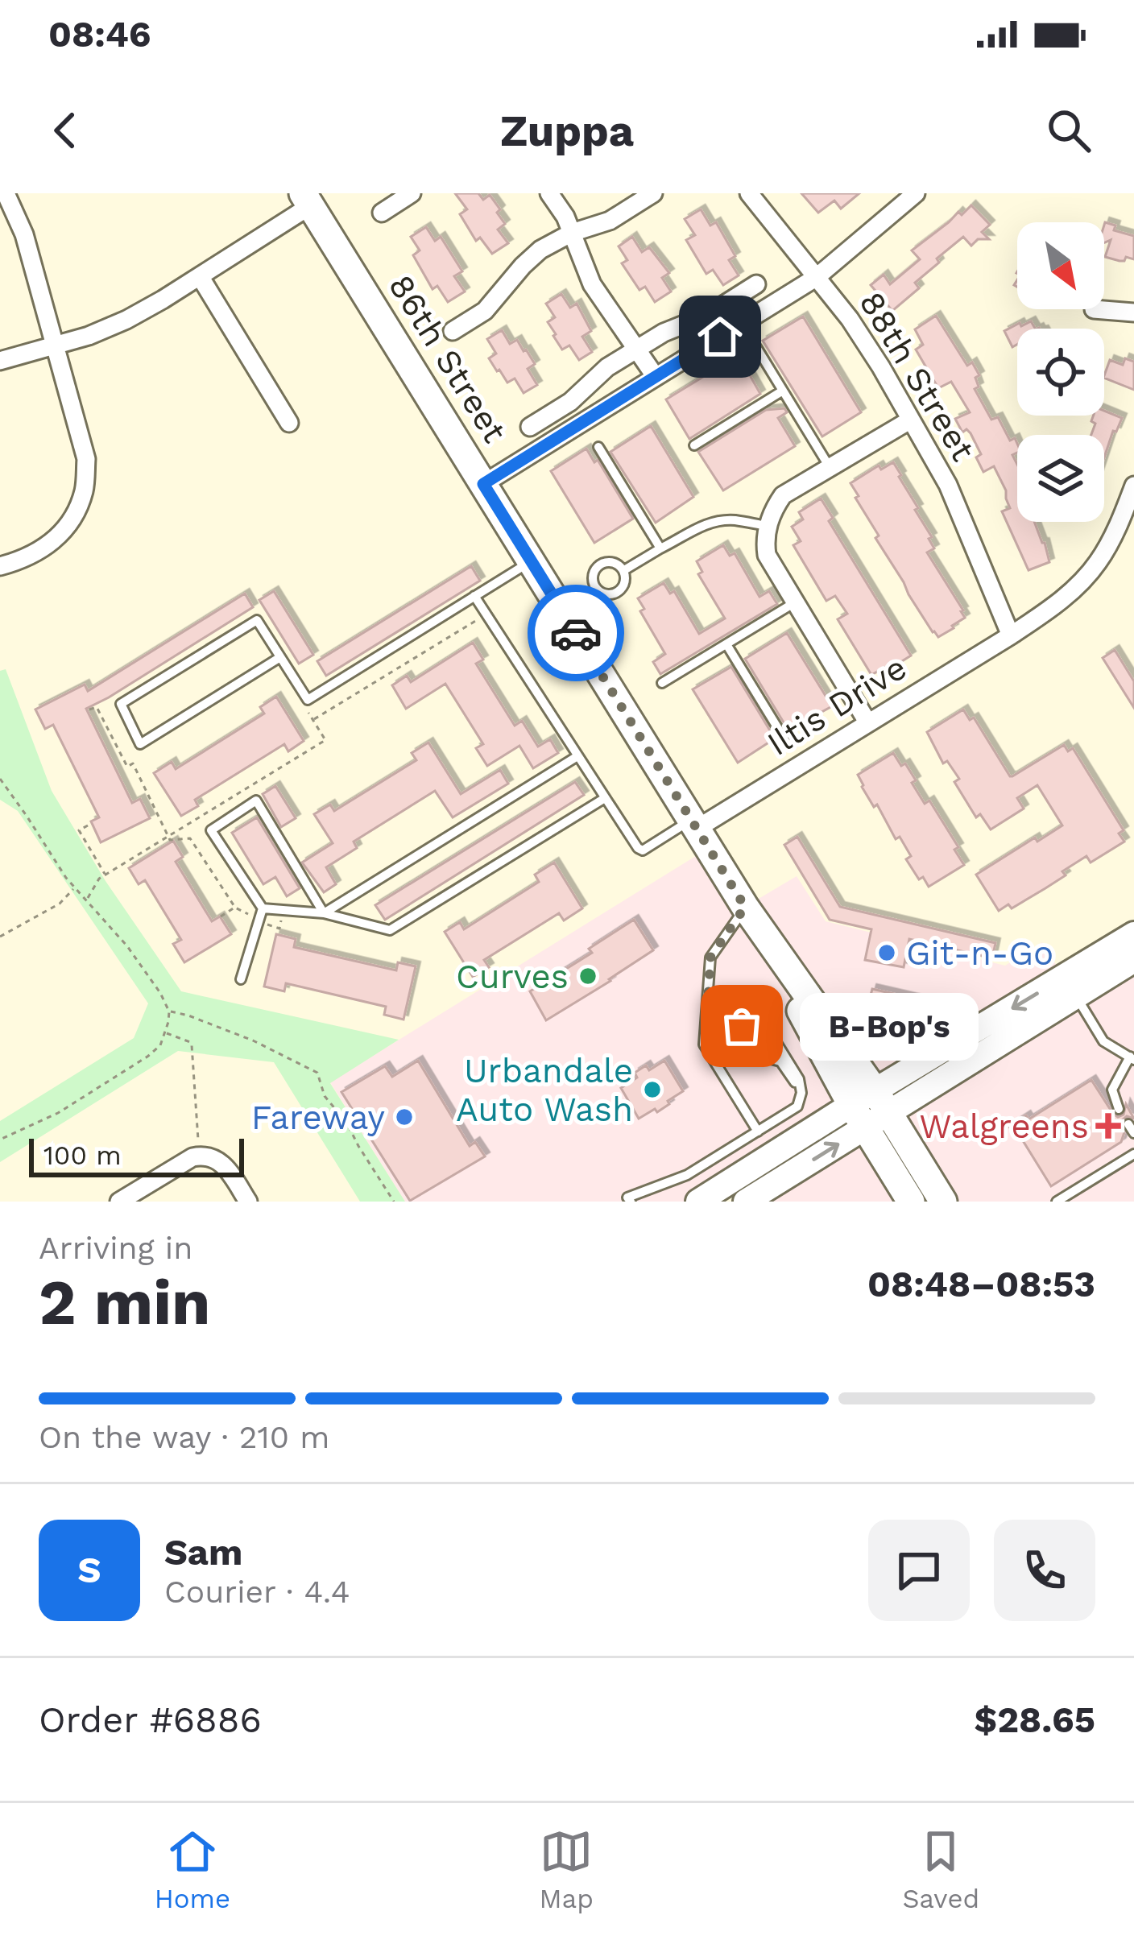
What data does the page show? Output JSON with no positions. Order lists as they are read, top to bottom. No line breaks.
{"streets":{"main road":["86th Street"],"street":["88th Street","Iltis Drive"]},"crossings":[["86th Street","Iltis Drive"],["88th Street","Iltis Drive"]],"places":{"other":["Git-n-Go","Curves","B-Bop's","Urbandale Auto Wash","Fareway"],"health":["Walgreens"]},"scale_bar":"100 m","north":"bottom right","page":{"status":"08:46","header":"Zuppa","bubble":"B-Bop's","scale":"100 m","heading":["2 min","Arriving in","08:48–08:53"],"panel":["Sam","Courier · 4.4","Order #6886","$28.65"],"bar":"On the way · 210 m","round":"S","tabs":["Home","Map","Saved"]}}
